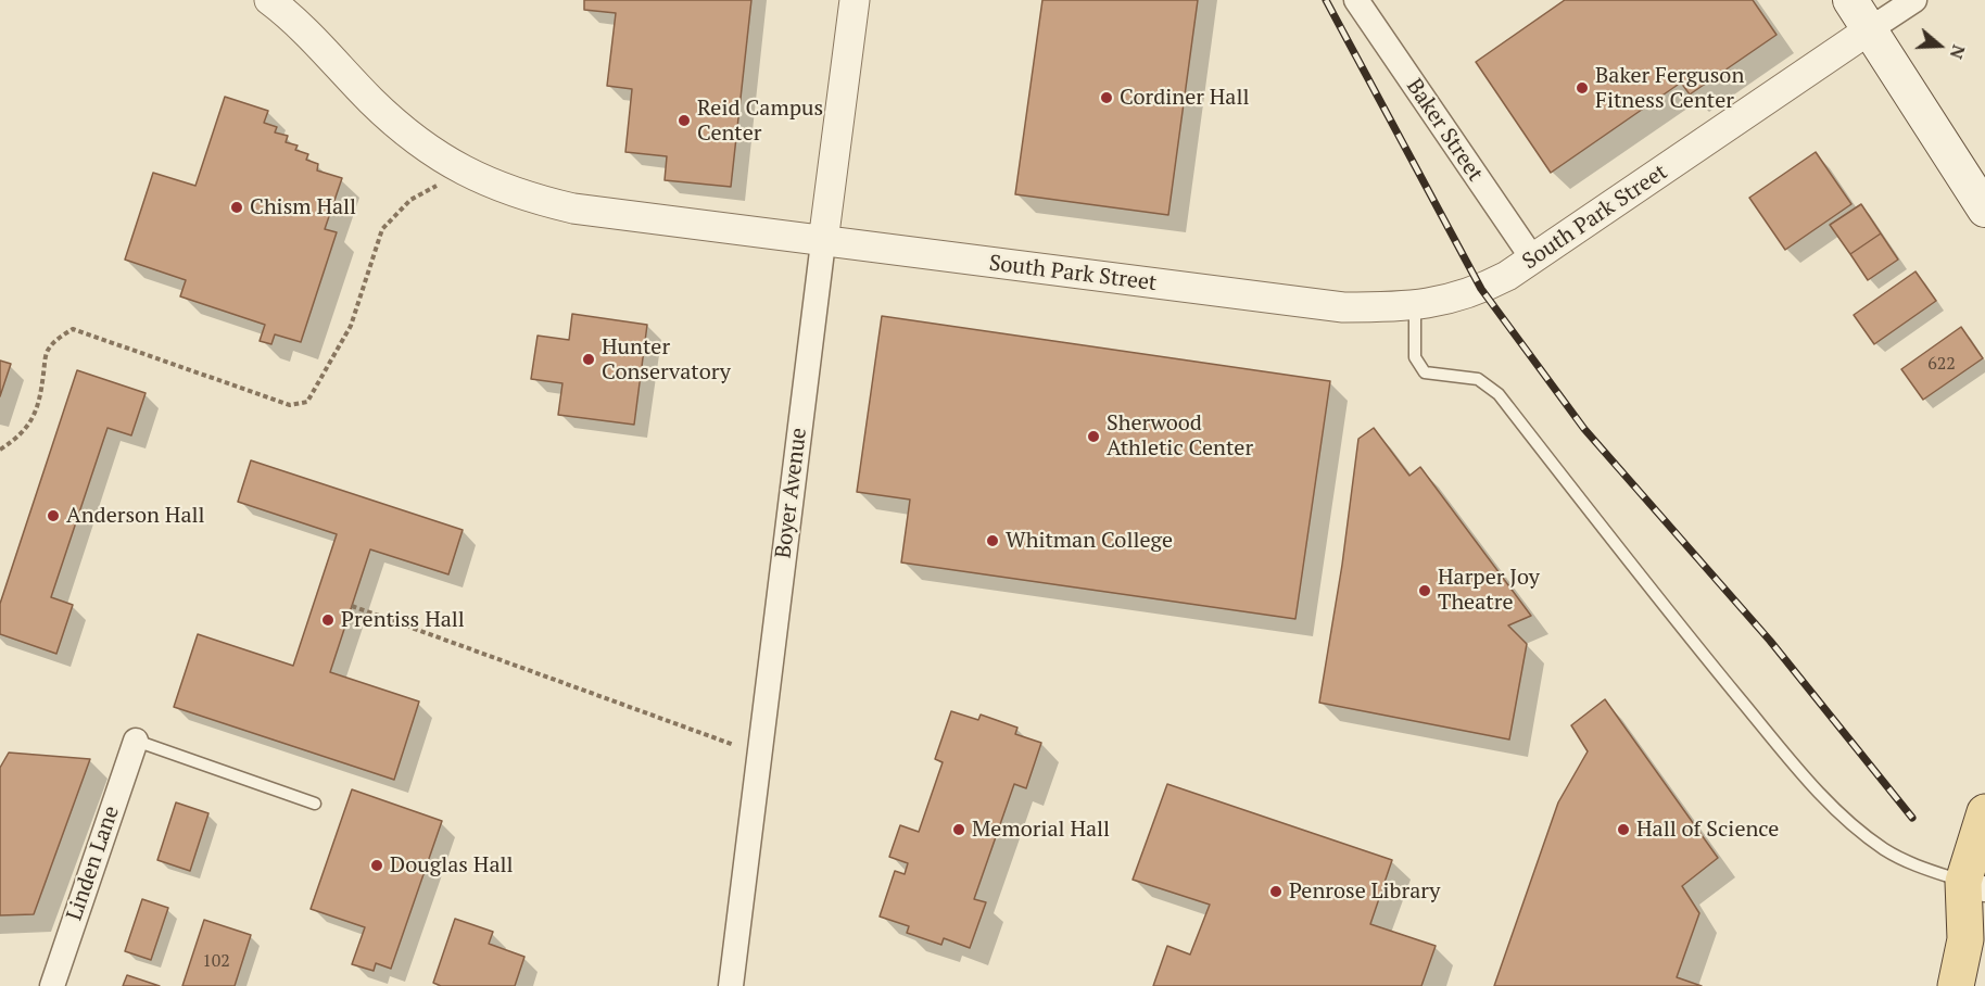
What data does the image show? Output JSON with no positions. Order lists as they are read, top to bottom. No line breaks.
{"streets":{"street":["Baker Street","South Park Street","Boyer Avenue","Linden Lane"]},"crossings":[["Baker Street","South Park Street"],["South Park Street","Boyer Avenue"]],"places":["Baker Ferguson Fitness Center","Cordiner Hall","Reid Campus Center","Chism Hall","Hunter Conservatory","Sherwood Athletic Center","Anderson Hall","Whitman College","Harper Joy Theatre","Prentiss Hall","Memorial Hall","Hall of Science","Douglas Hall","Penrose Library"],"house_numbers":["622","102"],"north":"right"}
